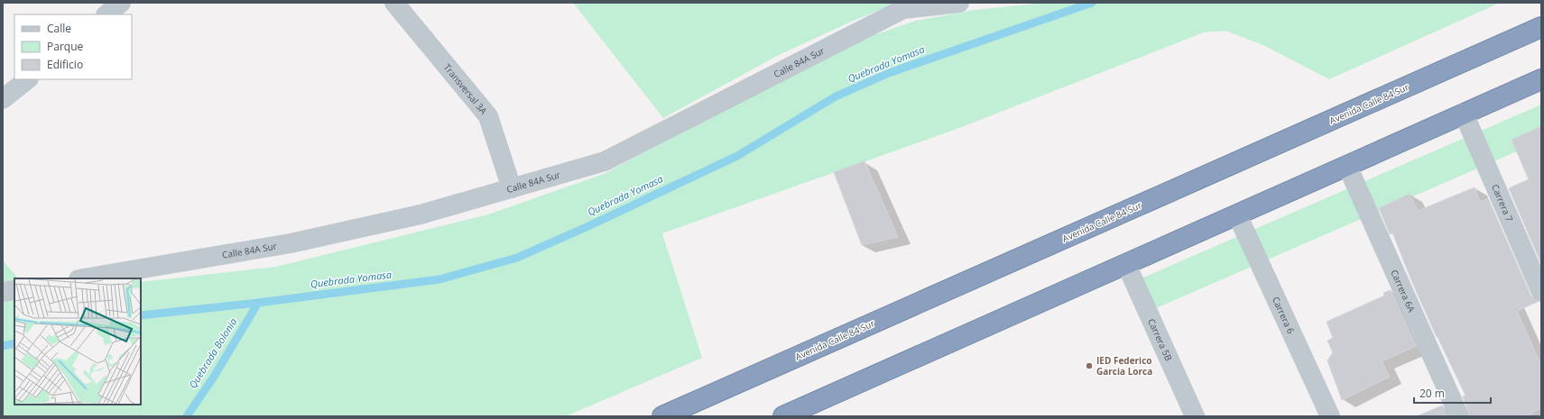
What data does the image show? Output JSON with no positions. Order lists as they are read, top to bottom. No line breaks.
{"streets":{"highway":["Avenida Calle 84 Sur"],"street":["Calle 84A Sur","Transversal 3A","Carrera 7","Carrera 6A","Carrera 6","Carrera 5B"]},"crossings":[["Calle 84A Sur","Transversal 3A"]],"water":["Quebrada Yomasa","Quebrada Bolonia"],"places":["IED Federico Garcia Lorca"],"legend":["Calle","Parque","Edificio"],"scale_bar":"20 m"}
